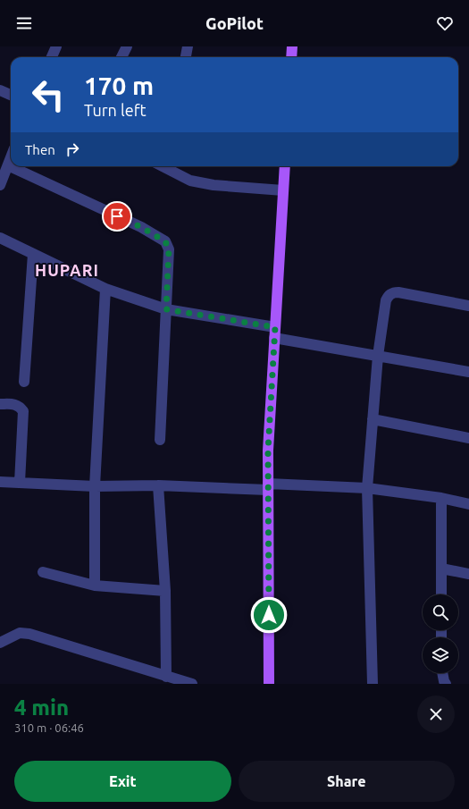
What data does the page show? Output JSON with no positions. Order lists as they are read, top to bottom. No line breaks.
{"districts":["HUPARI"],"page":{"header":"GoPilot","turn":["170 m","Turn left"],"then":"Then","heading":["4 min","310 m · 06:46"],"buttons":["Exit","Share"]}}
